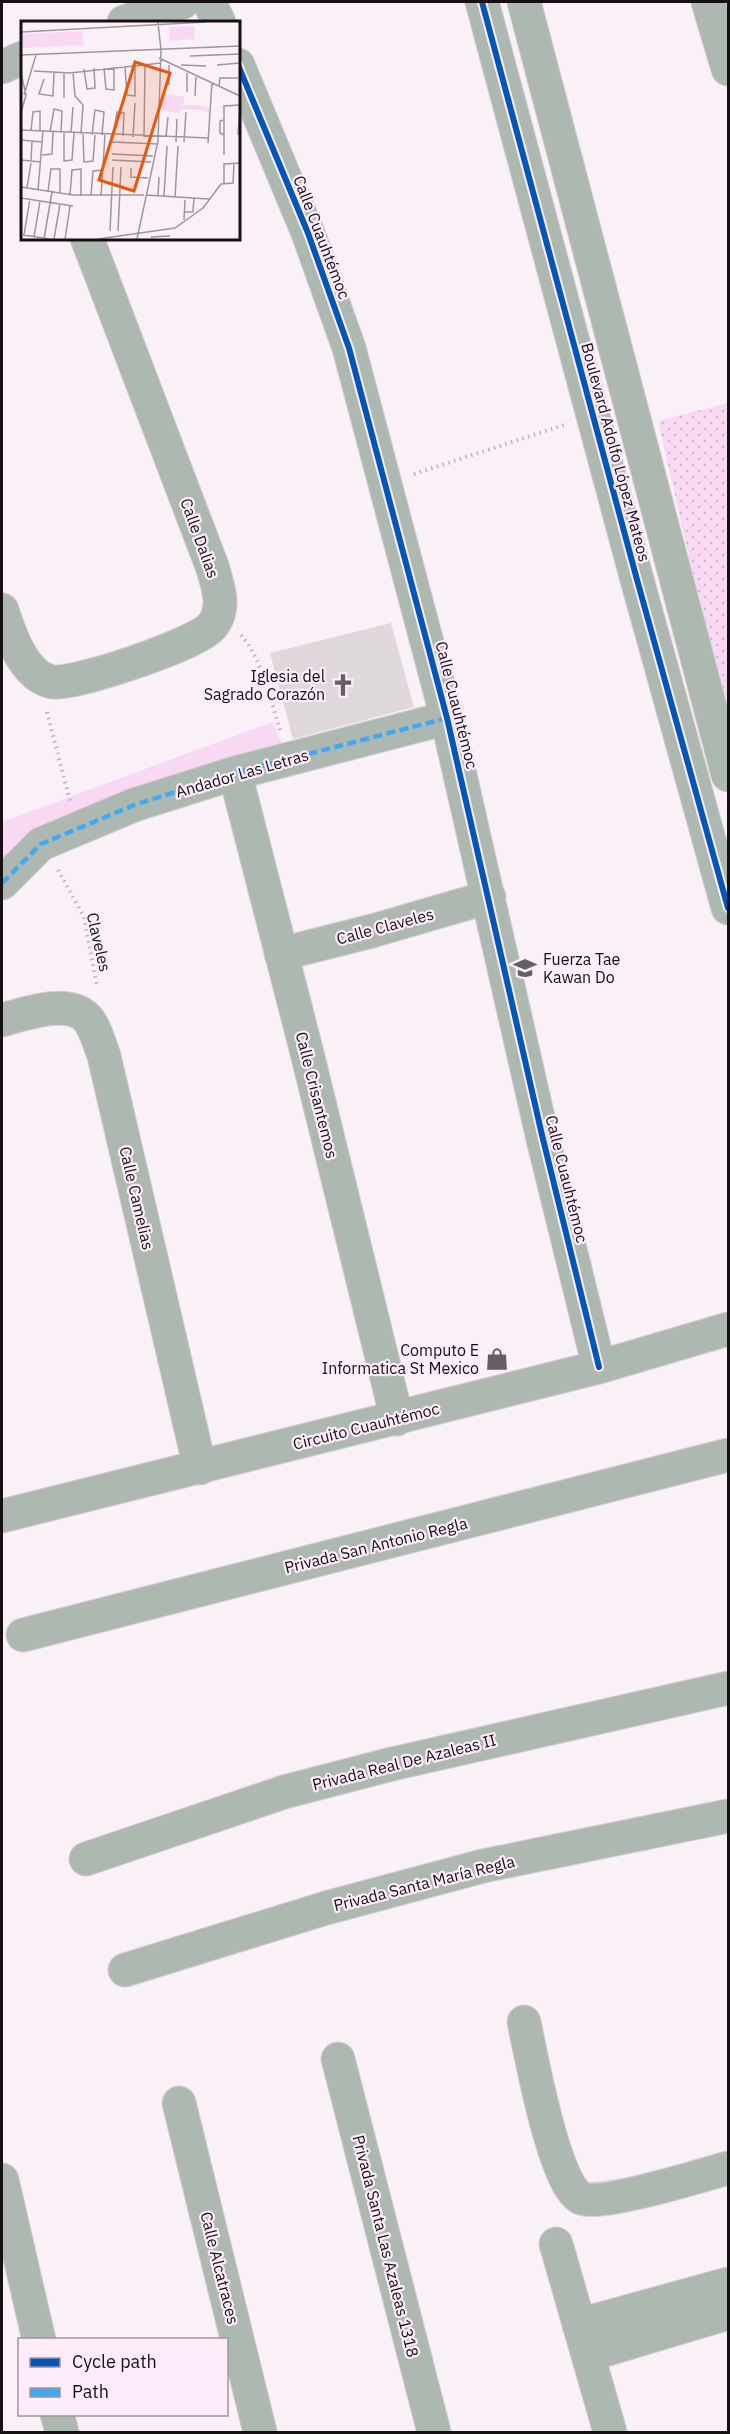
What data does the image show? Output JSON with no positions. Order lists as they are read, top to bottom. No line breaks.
{"streets":{"street":["Calle Cuauhtémoc","Boulevard Adolfo López Mateos","Calle Dalias","Andador Las Letras","Calle Claveles","Calle Crisantemos","Calle Camelias","Circuito Cuauhtémoc","Privada San Antonio Regla","Privada Real De Azaleas II","Privada Santa María Regla","Privada Santa Las Azaleas 1318","Calle Alcatraces"],"path":["Claveles"]},"crossings":[["Calle Cuauhtémoc","Andador Las Letras"],["Calle Cuauhtémoc","Calle Claveles"],["Calle Cuauhtémoc","Circuito Cuauhtémoc"],["Andador Las Letras","Claveles"],["Andador Las Letras","Calle Crisantemos"],["Calle Claveles","Calle Crisantemos"],["Claveles","Calle Camelias"],["Calle Crisantemos","Circuito Cuauhtémoc"],["Calle Camelias","Circuito Cuauhtémoc"]],"places":{"church":["Iglesia del Sagrado Corazón"],"school or university":["Fuerza Tae Kawan Do"],"shop":["Computo E Informatica St Mexico"]},"legend":["Cycle path","Path"]}
